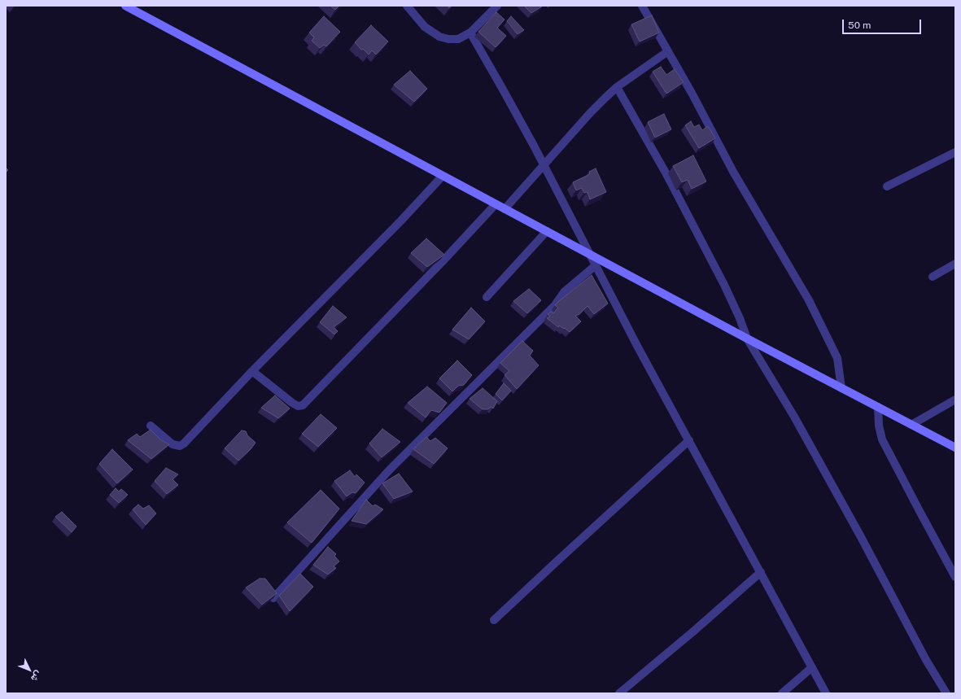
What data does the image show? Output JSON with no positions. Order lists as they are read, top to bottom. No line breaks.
{"scale_bar":"50 m","north":"bottom right"}
